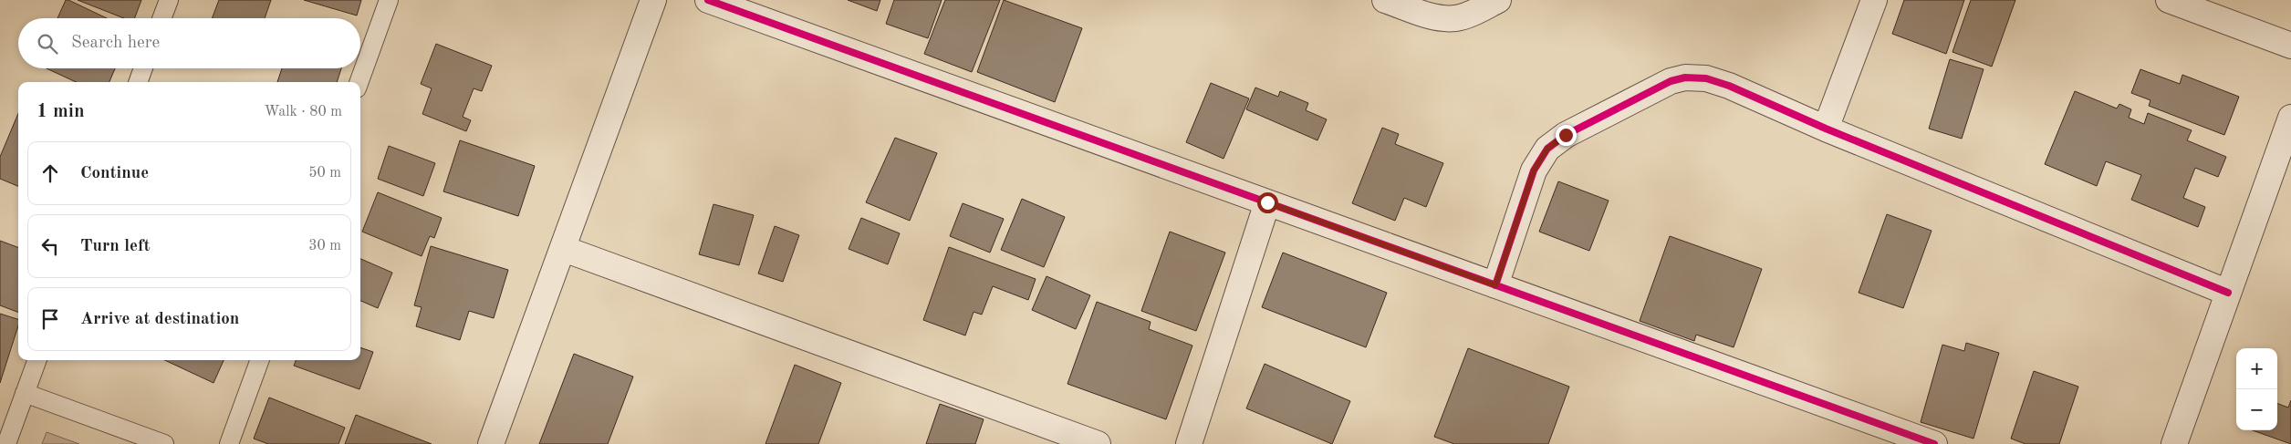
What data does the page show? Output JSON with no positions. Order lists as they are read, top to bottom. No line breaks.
{"page":{"search":"Search here","heading":["1 min","Walk · 80 m"],"list":[["Continue","50 m"],["Turn left","30 m"],"Arrive at destination"],"map_buttons":["+","−"]}}
